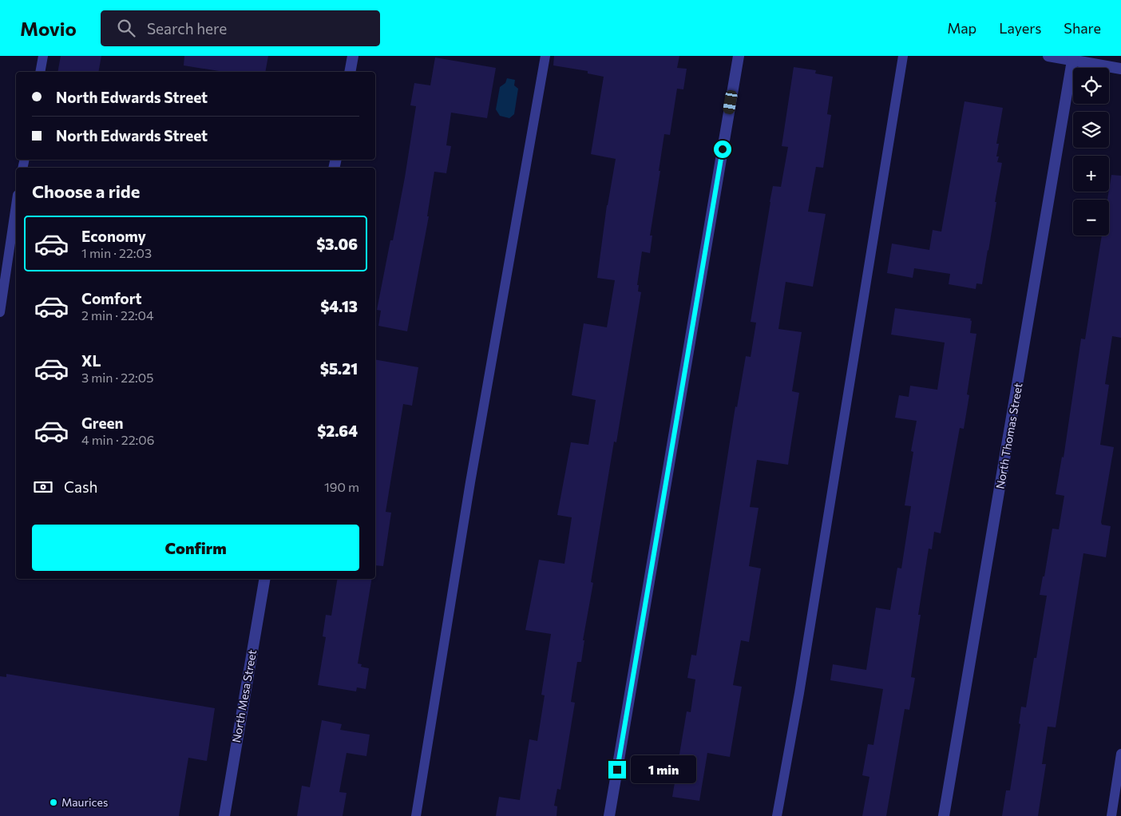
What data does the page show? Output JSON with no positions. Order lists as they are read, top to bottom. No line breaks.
{"streets":{"street":["North Thomas Street","North Mesa Street"]},"places":["Maurices"],"page":{"header":"Movio","search":"Search here","nav":["Map","Layers","Share"],"map_buttons":["+","−"],"banner":["North Edwards Street","North Edwards Street"],"heading":"Choose a ride","list":[{"name":"Economy","note":"1 min · 22:03","value":"$3.06"},{"name":"Comfort","note":"2 min · 22:04","value":"$4.13"},{"name":"XL","note":"3 min · 22:05","value":"$5.21"},{"name":"Green","note":"4 min · 22:06","value":"$2.64"}],"pay":["Cash","190 m"],"buttons":"Confirm","bubble":"1 min"}}
